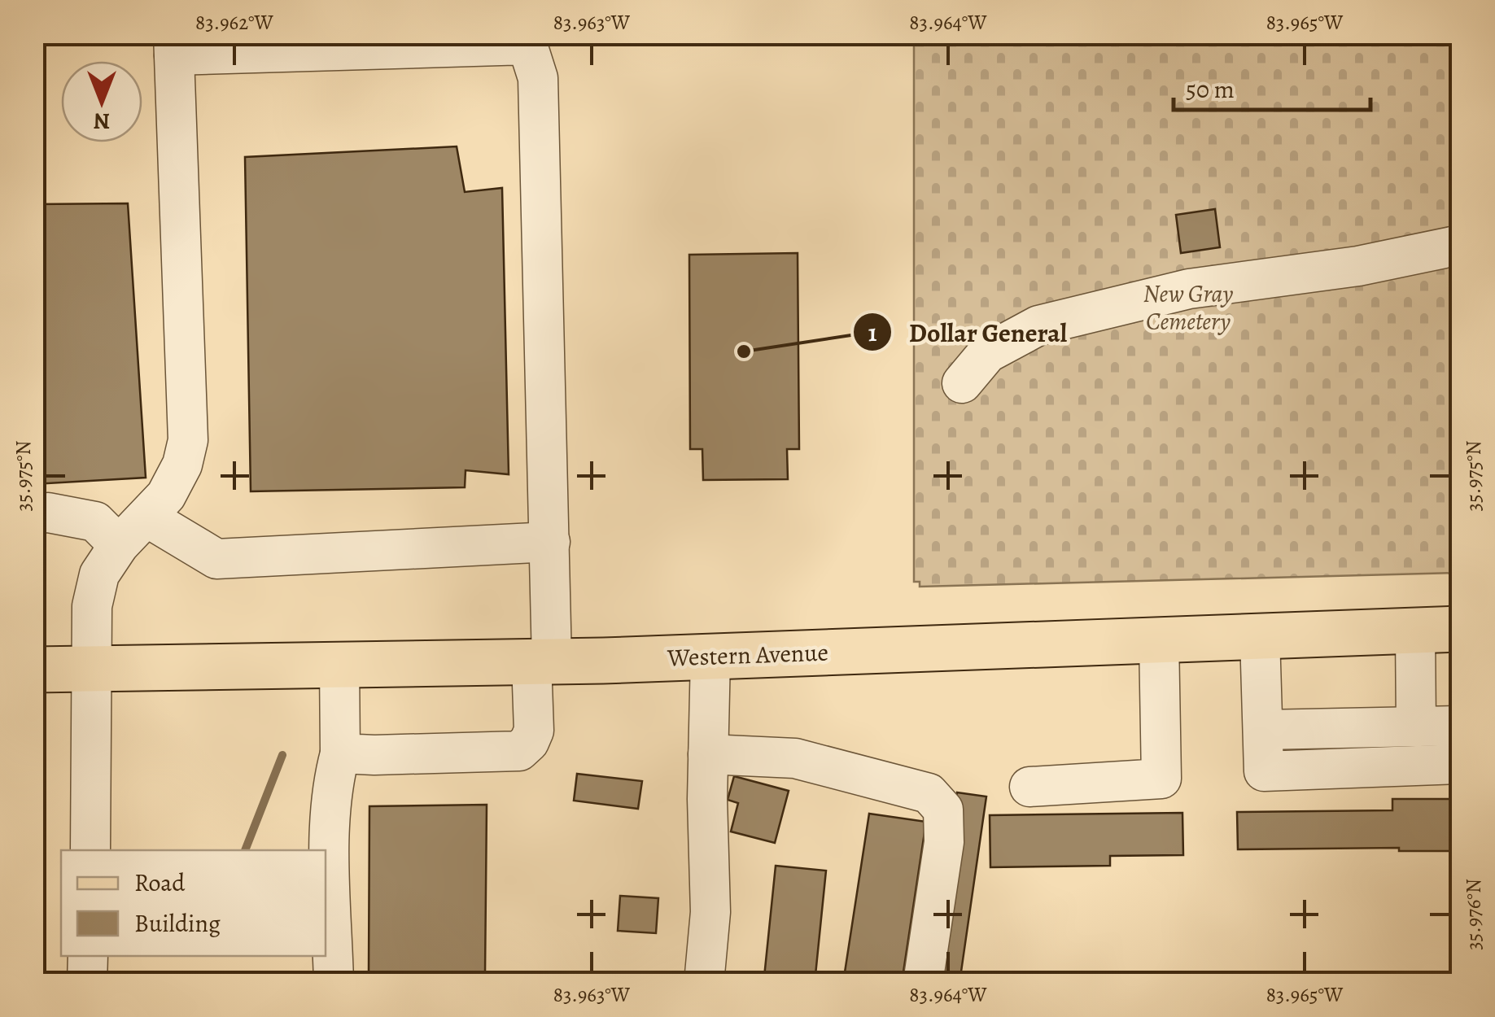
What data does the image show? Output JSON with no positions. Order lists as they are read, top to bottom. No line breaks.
{"streets":{"main road":["Western Avenue"]},"parks":["New Gray Cemetery"],"places":["Dollar General"],"legend":["Road","Building"],"scale_bar":"50 m","north":"bottom","coordinates":["83.962°W","83.963°W","83.964°W","83.965°W","35.975°N","35.976°N"]}
